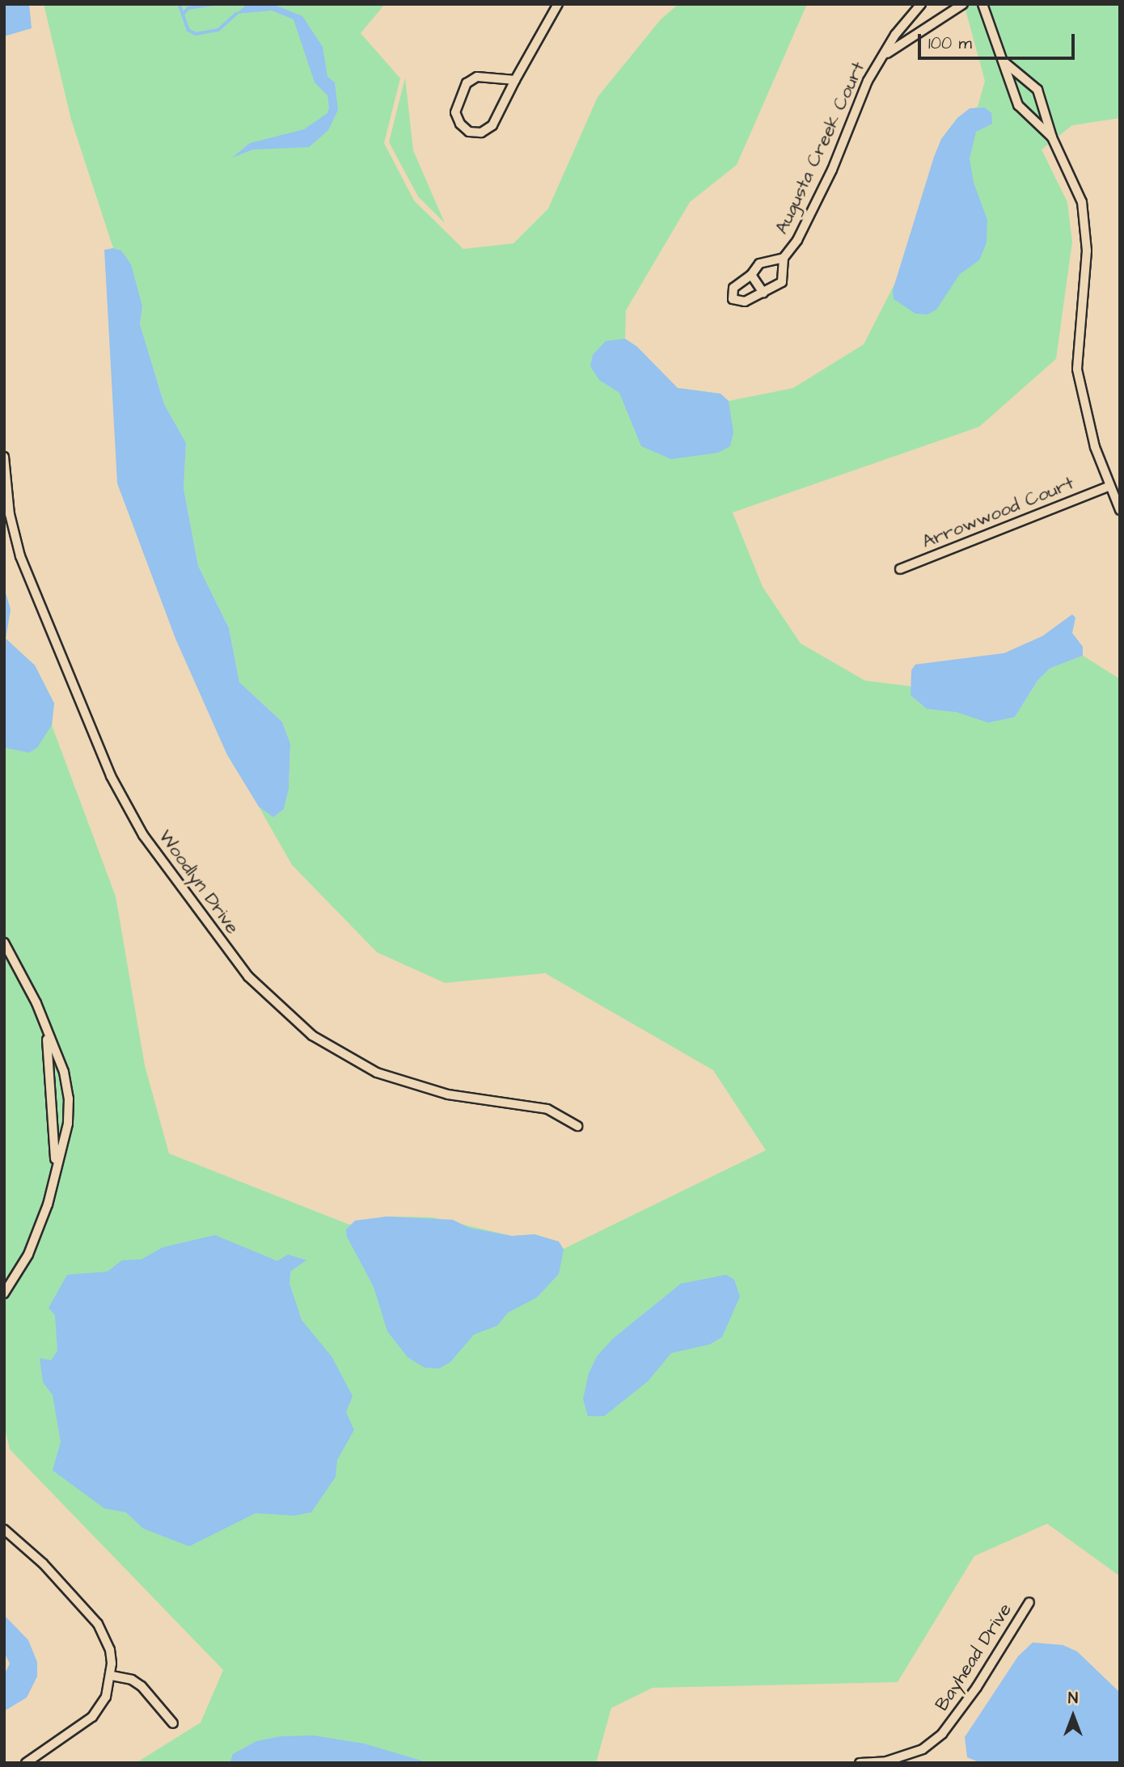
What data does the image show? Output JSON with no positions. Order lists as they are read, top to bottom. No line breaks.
{"streets":{"street":["Augusta Creek Court","Arrowwood Court","Woodlyn Drive","Bayhead Drive"]},"scale_bar":"100 m","north":"top"}
